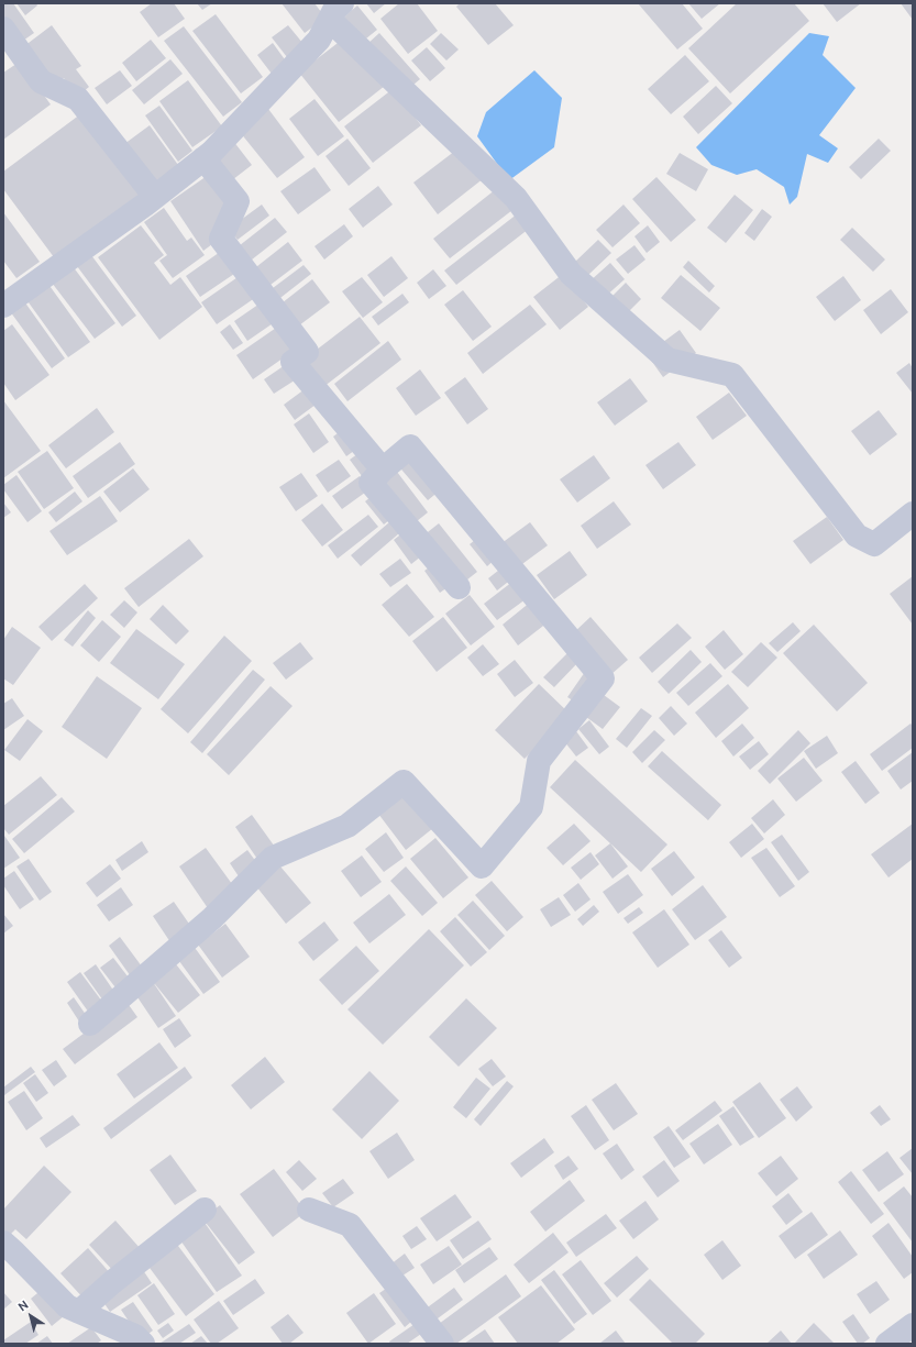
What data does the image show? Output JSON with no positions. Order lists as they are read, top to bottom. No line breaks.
{"north":"top left"}
